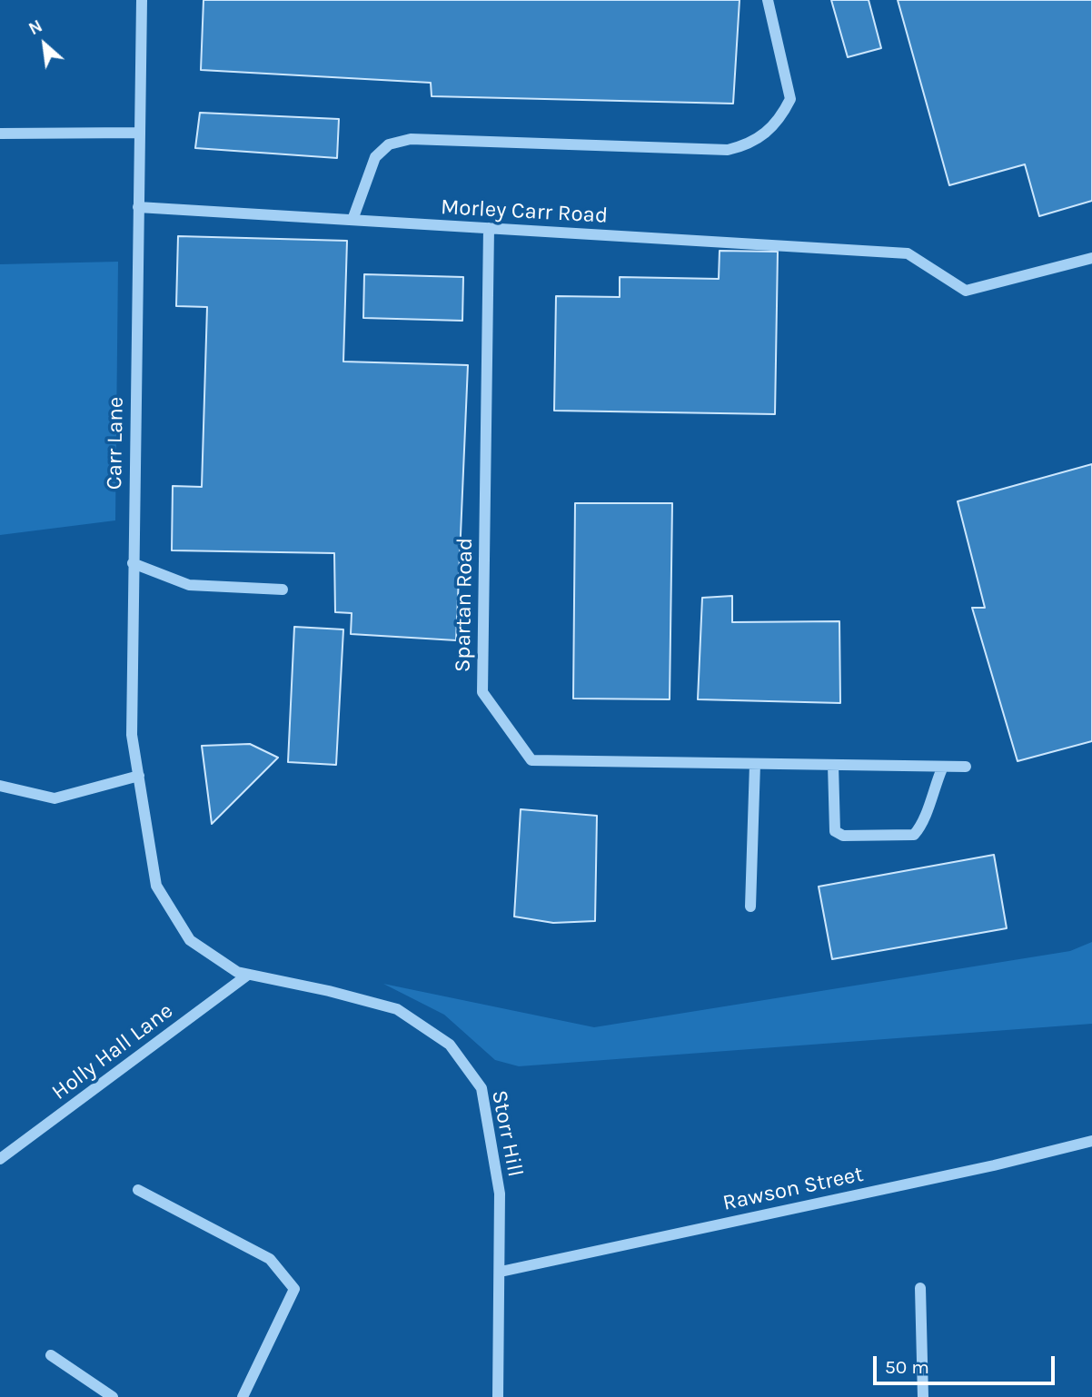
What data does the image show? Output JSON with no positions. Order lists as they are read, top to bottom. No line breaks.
{"streets":{"street":["Morley Carr Road","Carr Lane","Spartan Road","Holly Hall Lane","Storr Hill","Rawson Street"]},"crossings":[["Morley Carr Road","Carr Lane"],["Morley Carr Road","Spartan Road"],["Carr Lane","Storr Hill"],["Holly Hall Lane","Storr Hill"],["Storr Hill","Rawson Street"]],"scale_bar":"50 m","north":"top left"}
